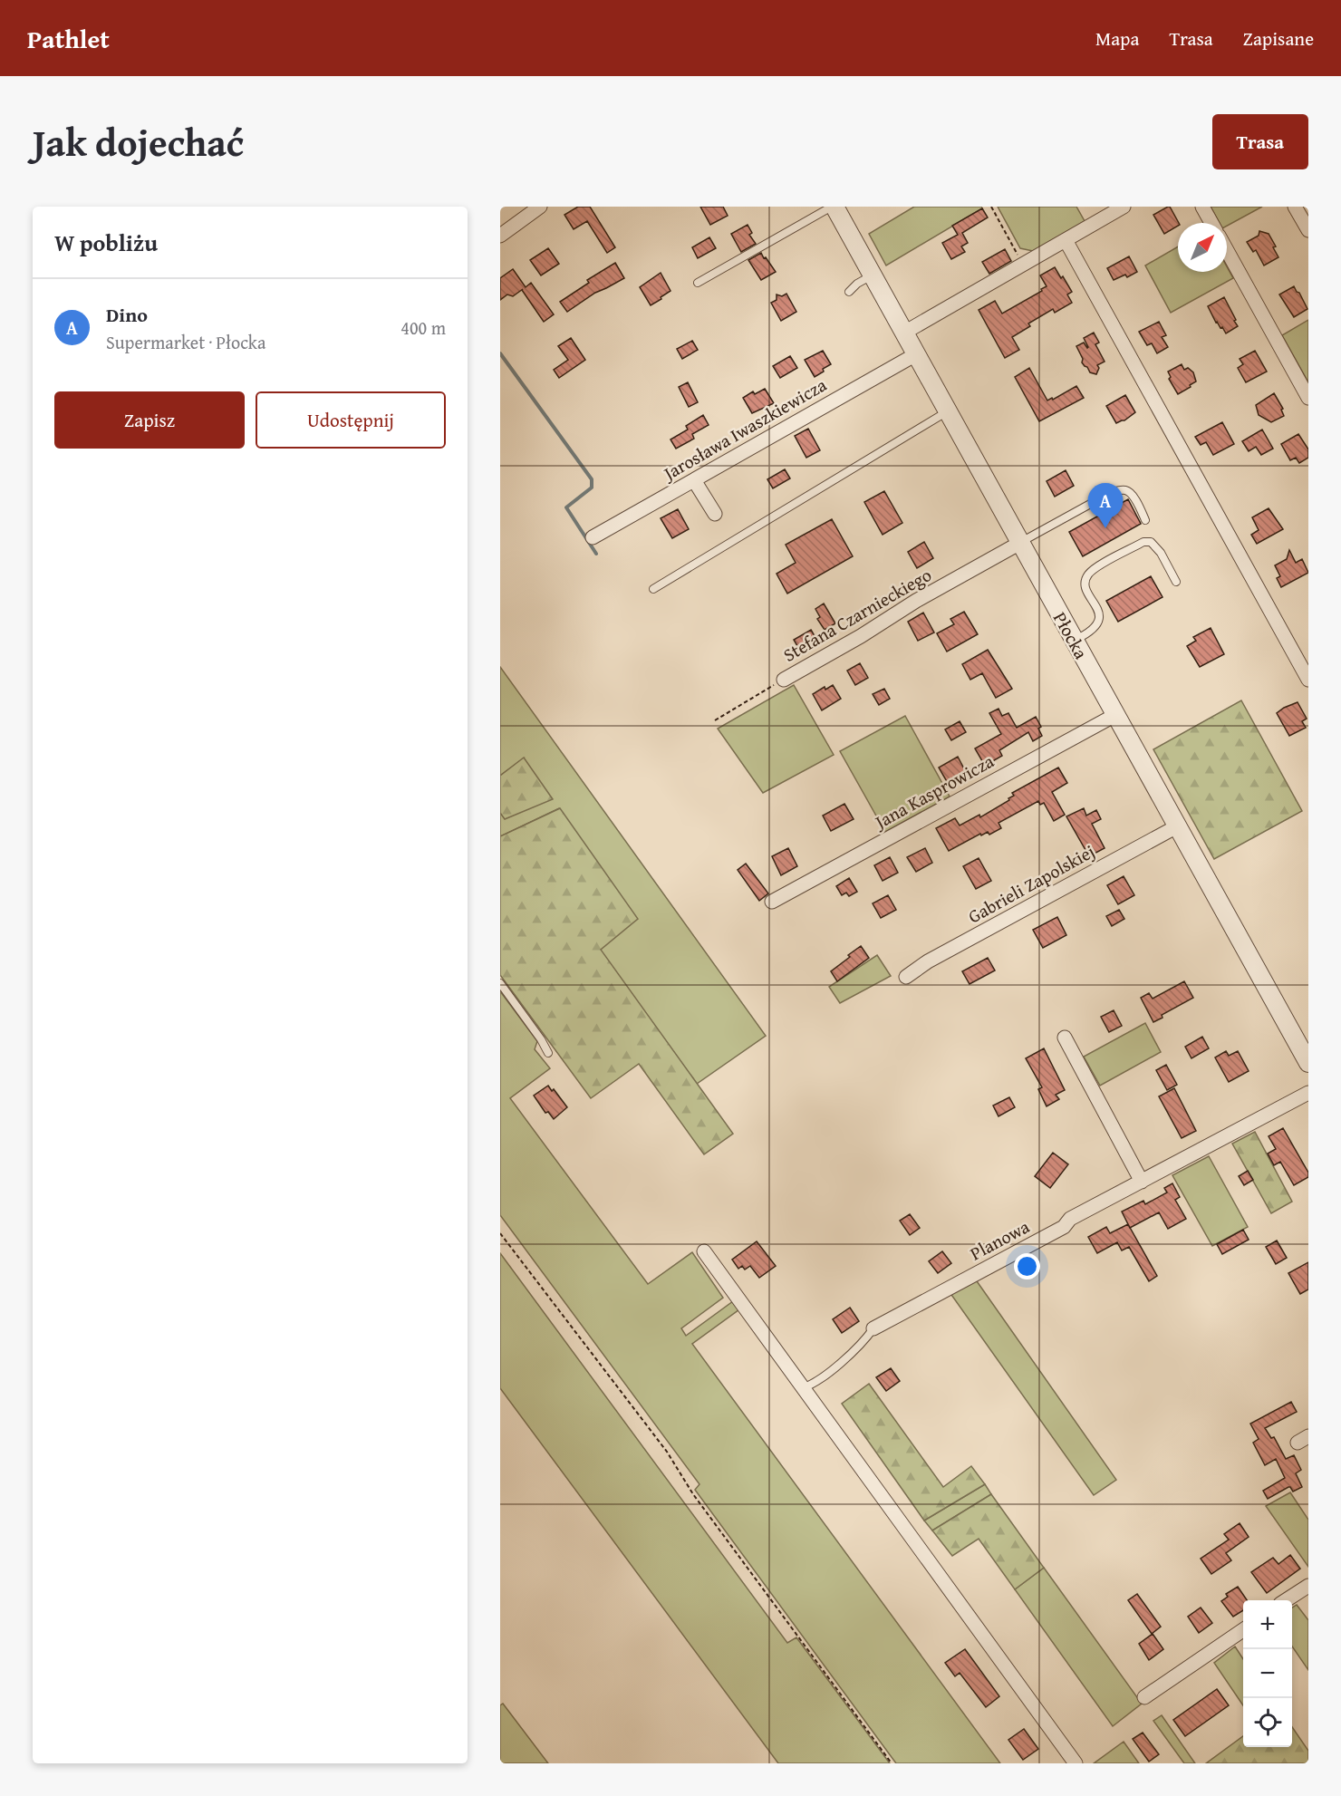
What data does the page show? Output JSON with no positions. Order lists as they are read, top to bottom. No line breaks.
{"streets":{"street":["Jarosława Iwaszkiewicza","Stefana Czarnieckiego","Płocka","Jana Kasprowicza","Gabrieli Zapolskiej","Planowa"]},"crossings":[["Jarosława Iwaszkiewicza","Płocka"],["Stefana Czarnieckiego","Płocka"],["Płocka","Jana Kasprowicza"],["Płocka","Gabrieli Zapolskiej"]],"north":"top right","page":{"header":"Pathlet","nav":["Mapa","Trasa","Zapisane"],"title":"Jak dojechać","buttons":["Trasa",["Zapisz","Udostępnij"]],"heading":"W pobliżu","list":[{"mark":"A","name":"Dino","note":"Supermarket · Płocka","value":"400 m"}],"pins":"A","map_buttons":["+","−"]}}
